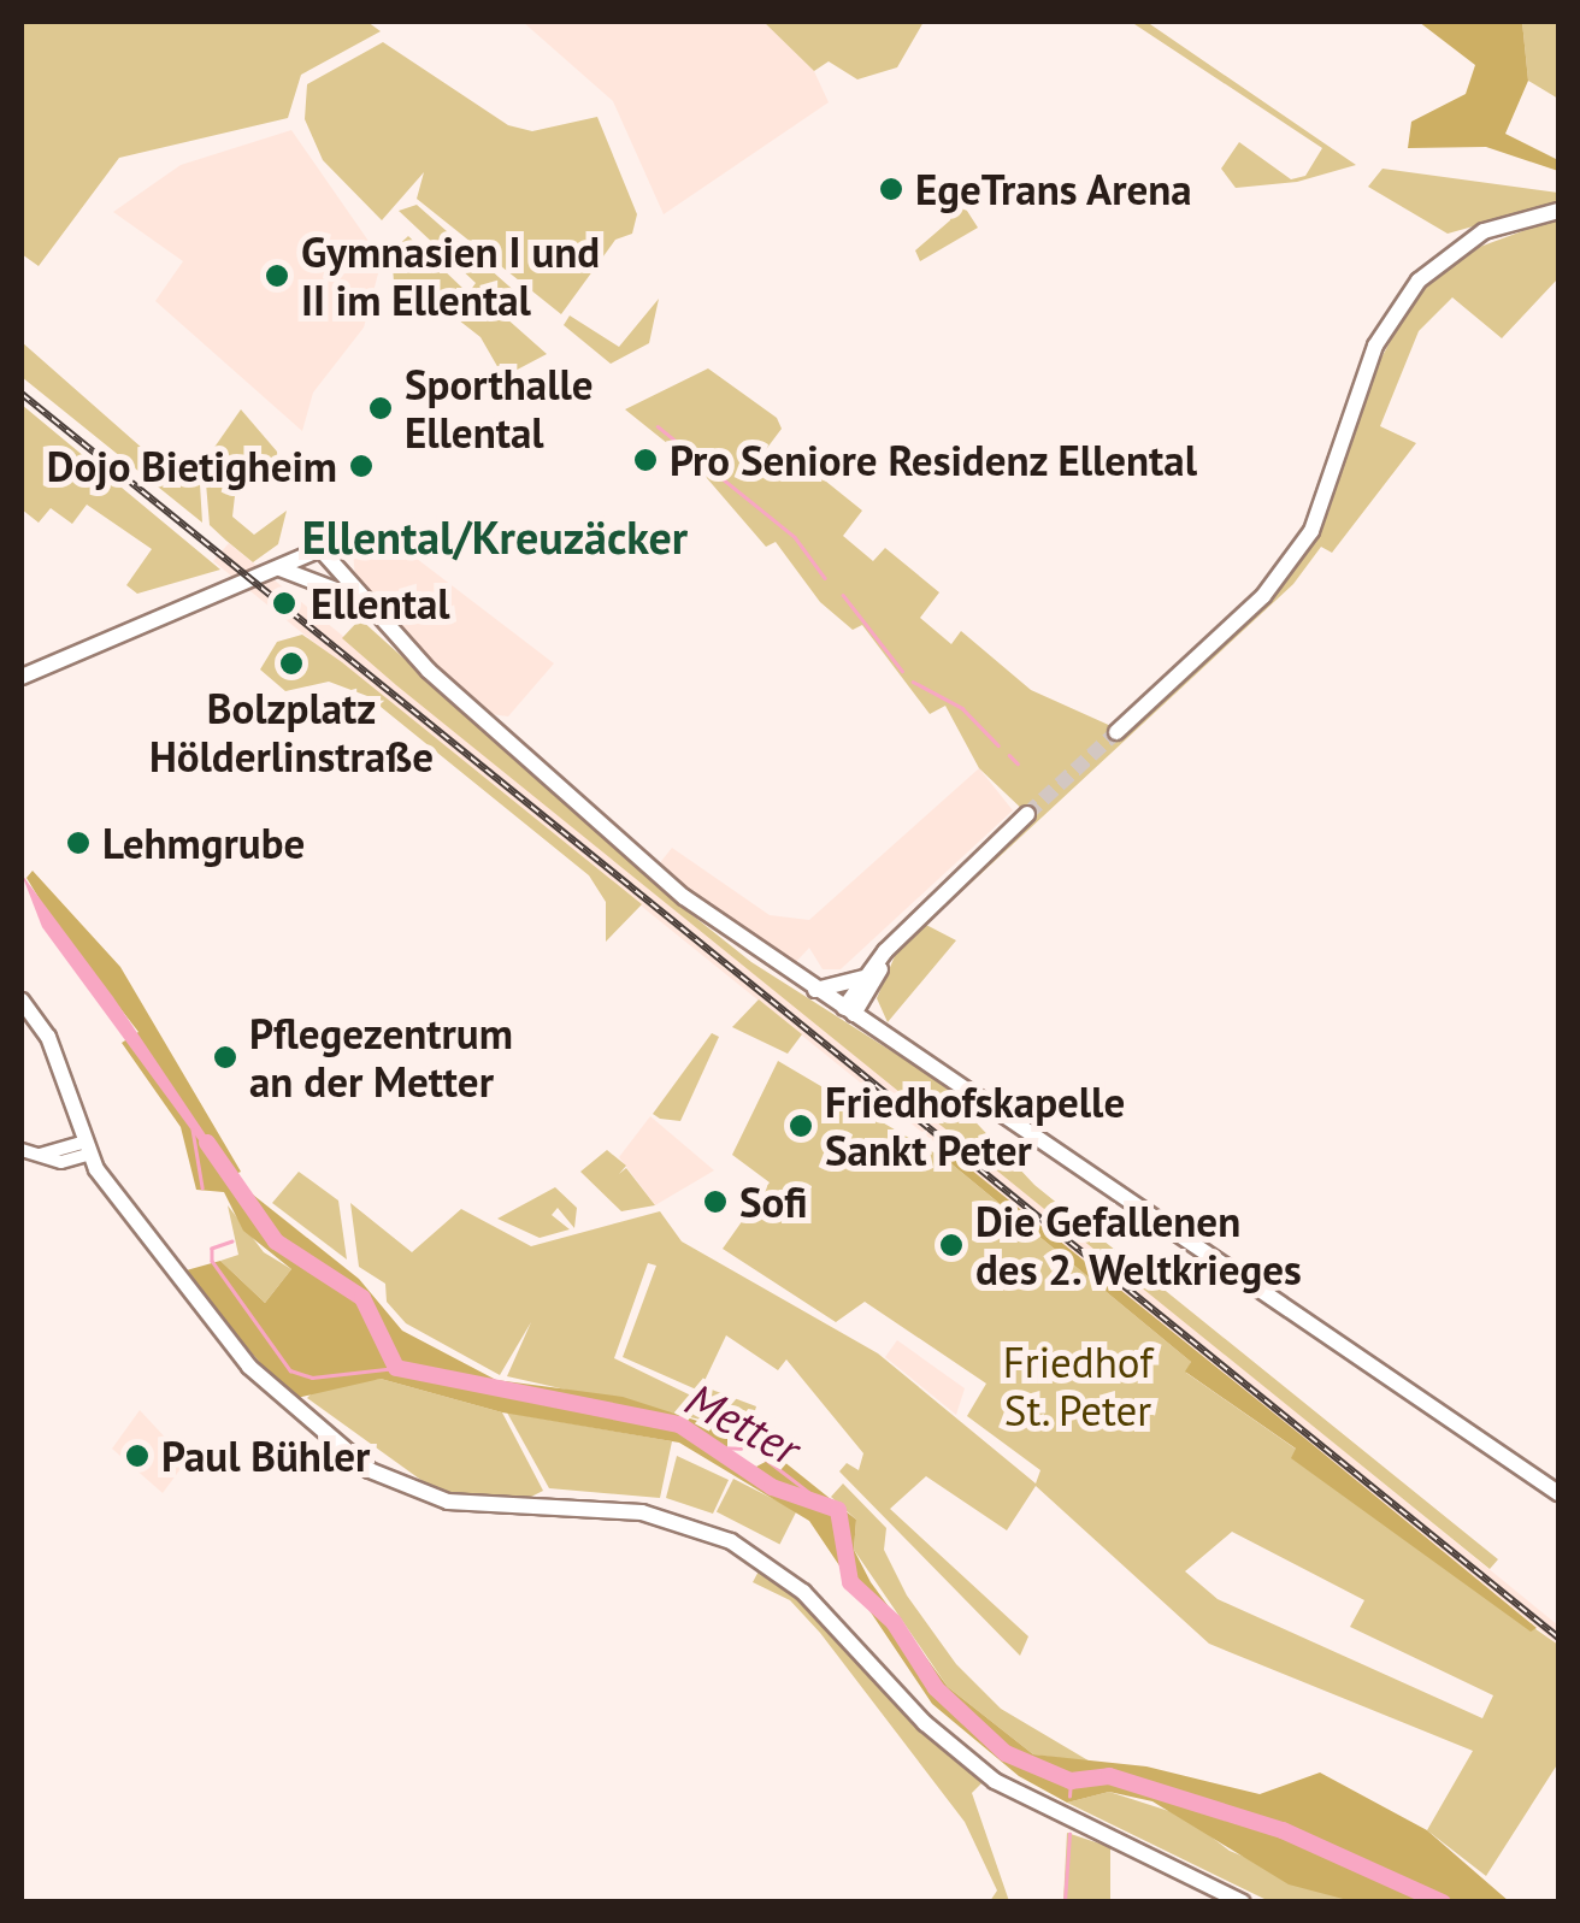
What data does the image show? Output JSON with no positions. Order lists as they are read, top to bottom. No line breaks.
{"districts":["Ellental/Kreuzäcker"],"water":["Metter"],"parks":["Friedhof St. Peter"],"places":["EgeTrans Arena","Gymnasien I und II im Ellental","Sporthalle Ellental","Pro Seniore Residenz Ellental","Dojo Bietigheim","Ellental","Bolzplatz Hölderlinstraße","Lehmgrube","Pflegezentrum an der Metter","Friedhofskapelle Sankt Peter","Sofi","Die Gefallenen des 2. Weltkrieges","Paul Bühler"]}
